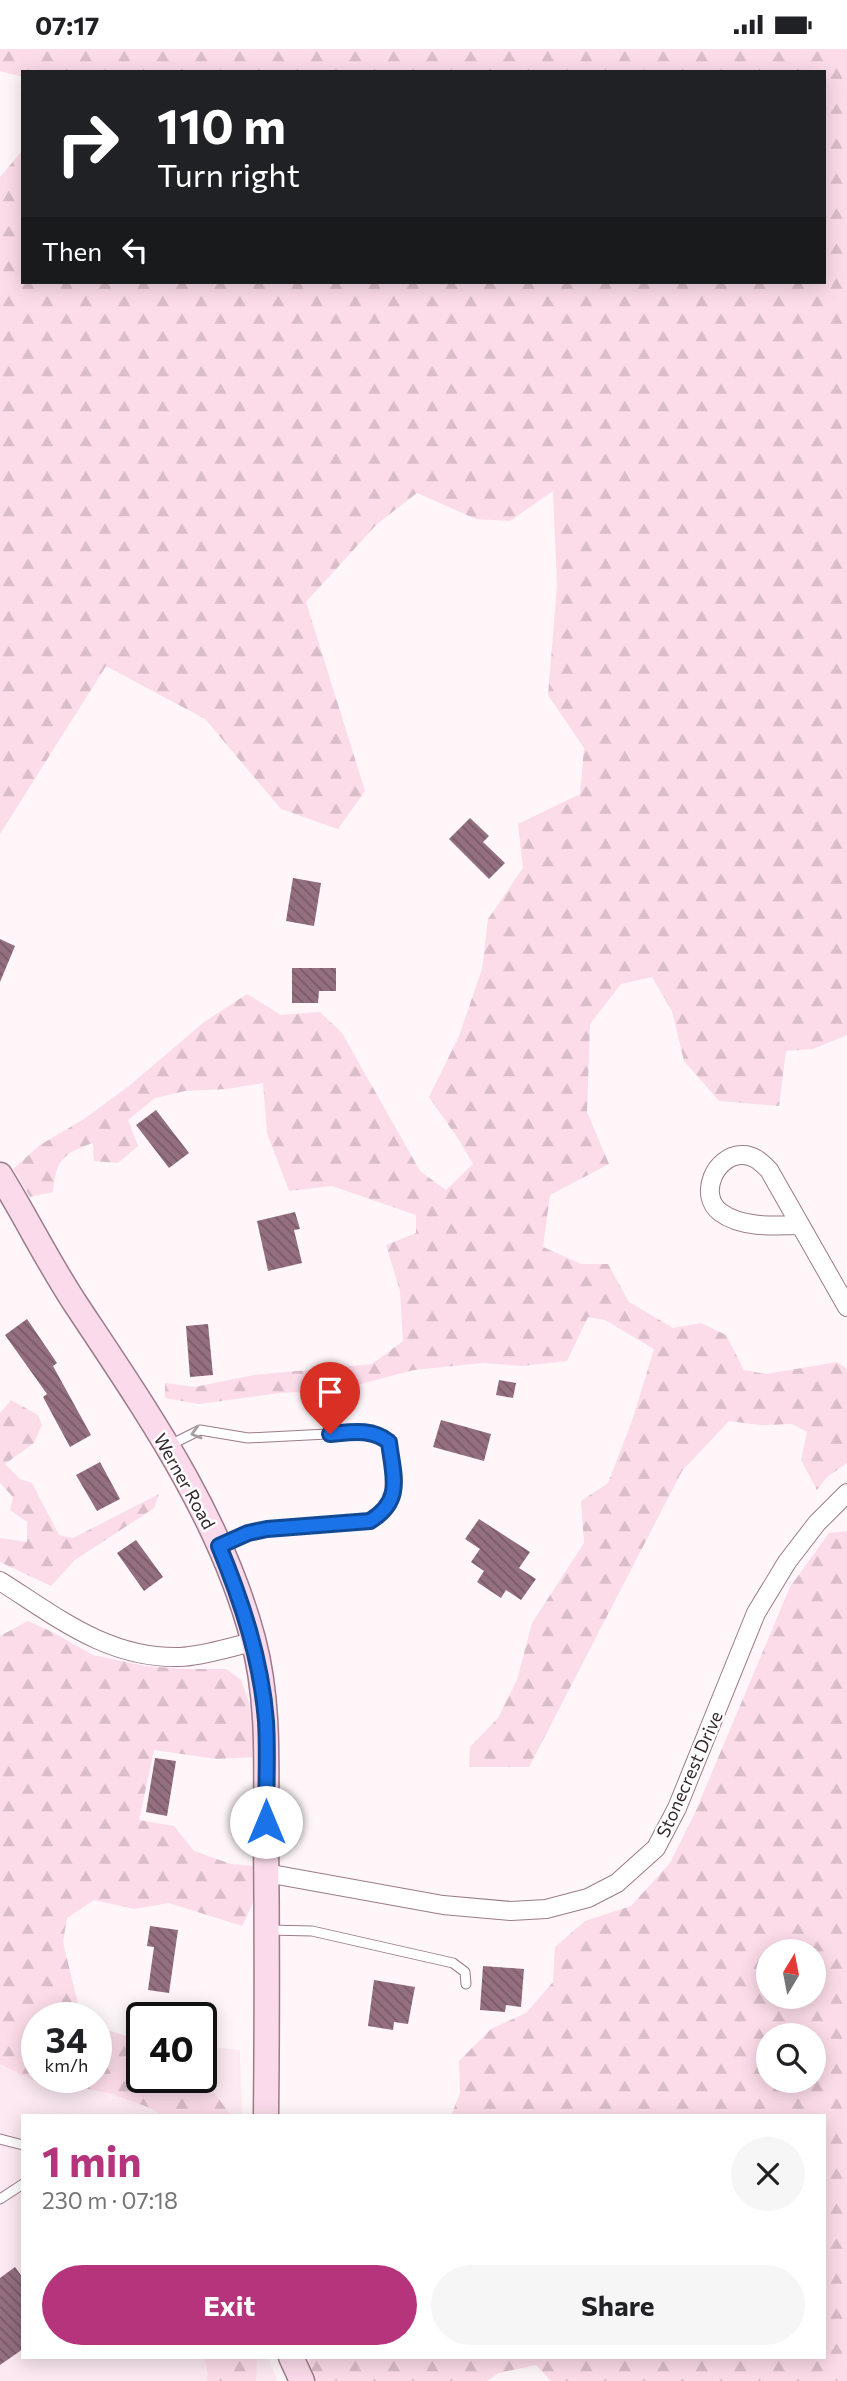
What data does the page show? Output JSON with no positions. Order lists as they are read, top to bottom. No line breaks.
{"streets":{"street":["Werner Road","Stonecrest Drive"]},"crossings":[["Werner Road","Stonecrest Drive"]],"north":"top","page":{"status":"07:17","turn":["110 m","Turn right"],"then":"Then","speed":"34 km/h","limit":"40","heading":["1 min","230 m · 07:18"],"buttons":["Exit","Share"]}}
